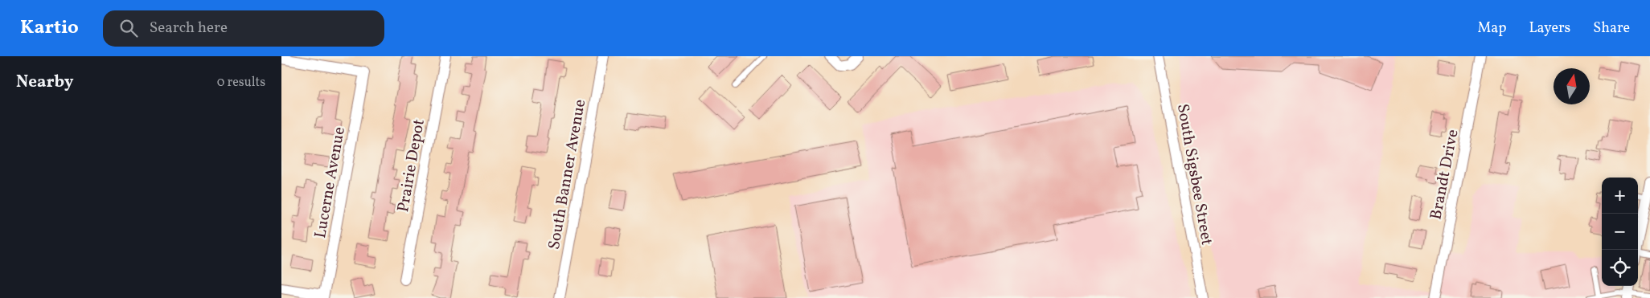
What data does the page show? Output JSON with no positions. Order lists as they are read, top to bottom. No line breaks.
{"streets":{"street":["Prairie Depot","South Banner Avenue","South Sigsbee Street","Brandt Drive","Lucerne Avenue"]},"north":"top","page":{"header":"Kartio","search":"Search here","nav":["Map","Layers","Share"],"heading":["Nearby","0 results"],"map_buttons":["+","−"]}}
